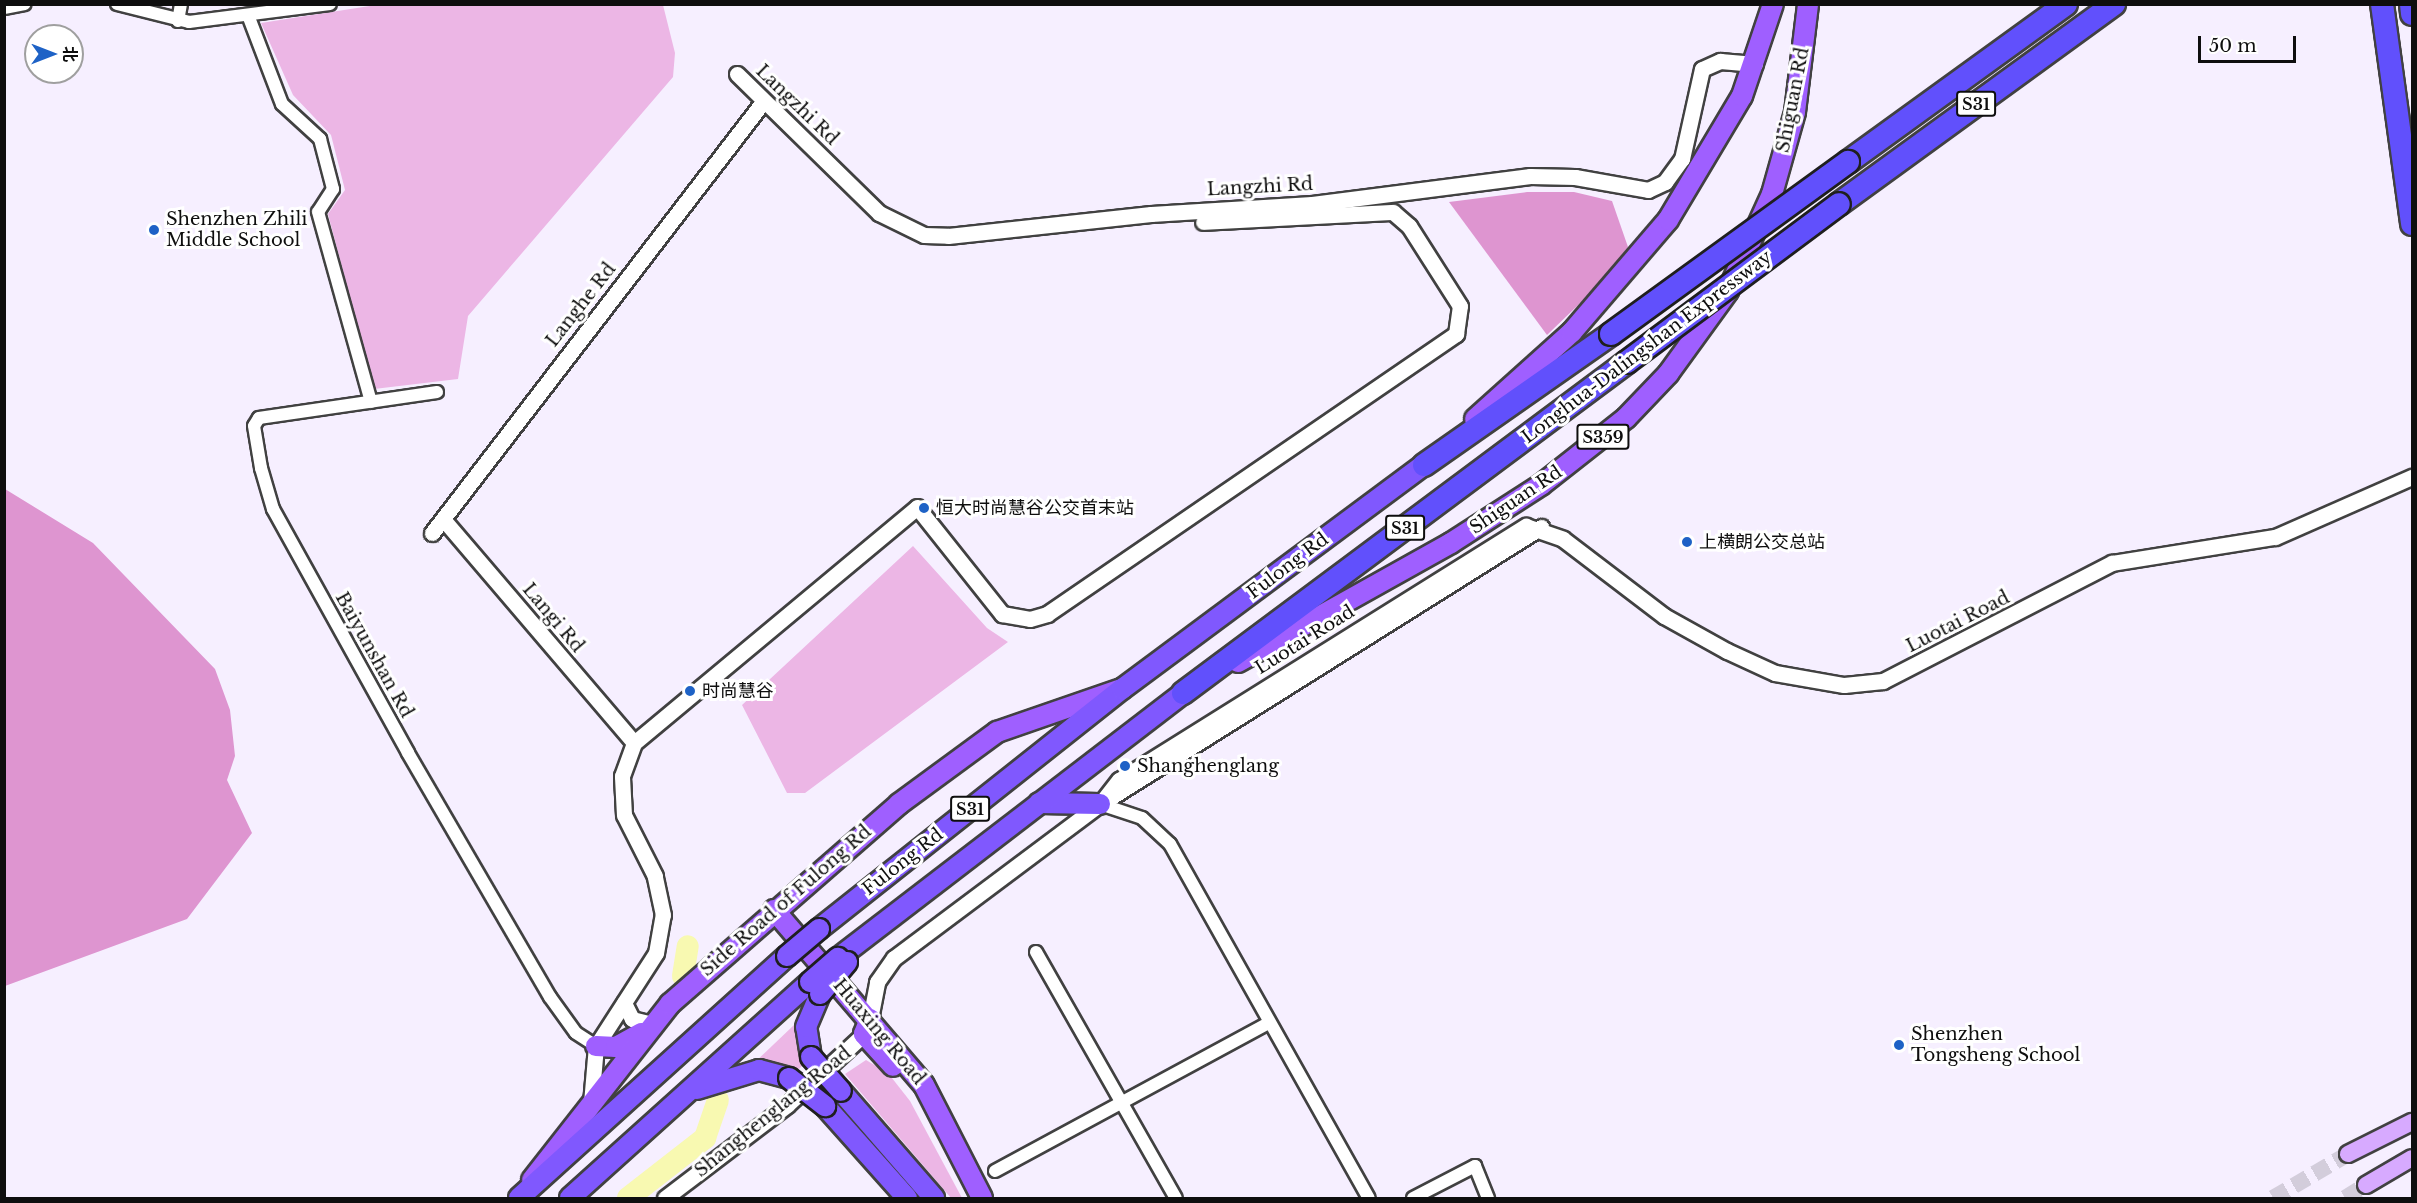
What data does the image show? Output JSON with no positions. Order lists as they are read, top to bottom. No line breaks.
{"streets":{"highway":["S31","Longhua-Dalingshan Expressway","Fulong Rd"],"main road":["Shiguan Rd","S359","Side Road of Fulong Rd","Huaxing Road"],"street":["Langzhi Rd","Langhe Rd","Langi Rd","Luotai Road","Baiyunshan Rd","Shanghenglang Road"]},"crossings":[["Shiguan Rd","Longhua-Dalingshan Expressway"],["Shiguan Rd","Fulong Rd"],["Langzhi Rd","Langhe Rd"],["Langhe Rd","Langi Rd"],["Longhua-Dalingshan Expressway","Fulong Rd"],["Fulong Rd","Side Road of Fulong Rd"],["Luotai Road","Huaxing Road"],["Luotai Road","Shanghenglang Road"],["Side Road of Fulong Rd","Huaxing Road"],["Huaxing Road","Shanghenglang Road"]],"places":["Shenzhen Zhili Middle School","恒大时尚慧谷公交首末站","上横朗公交总站","时尚慧谷","Shanghenglang","Shenzhen Tongsheng School"],"scale_bar":"50 m","north":"right"}
